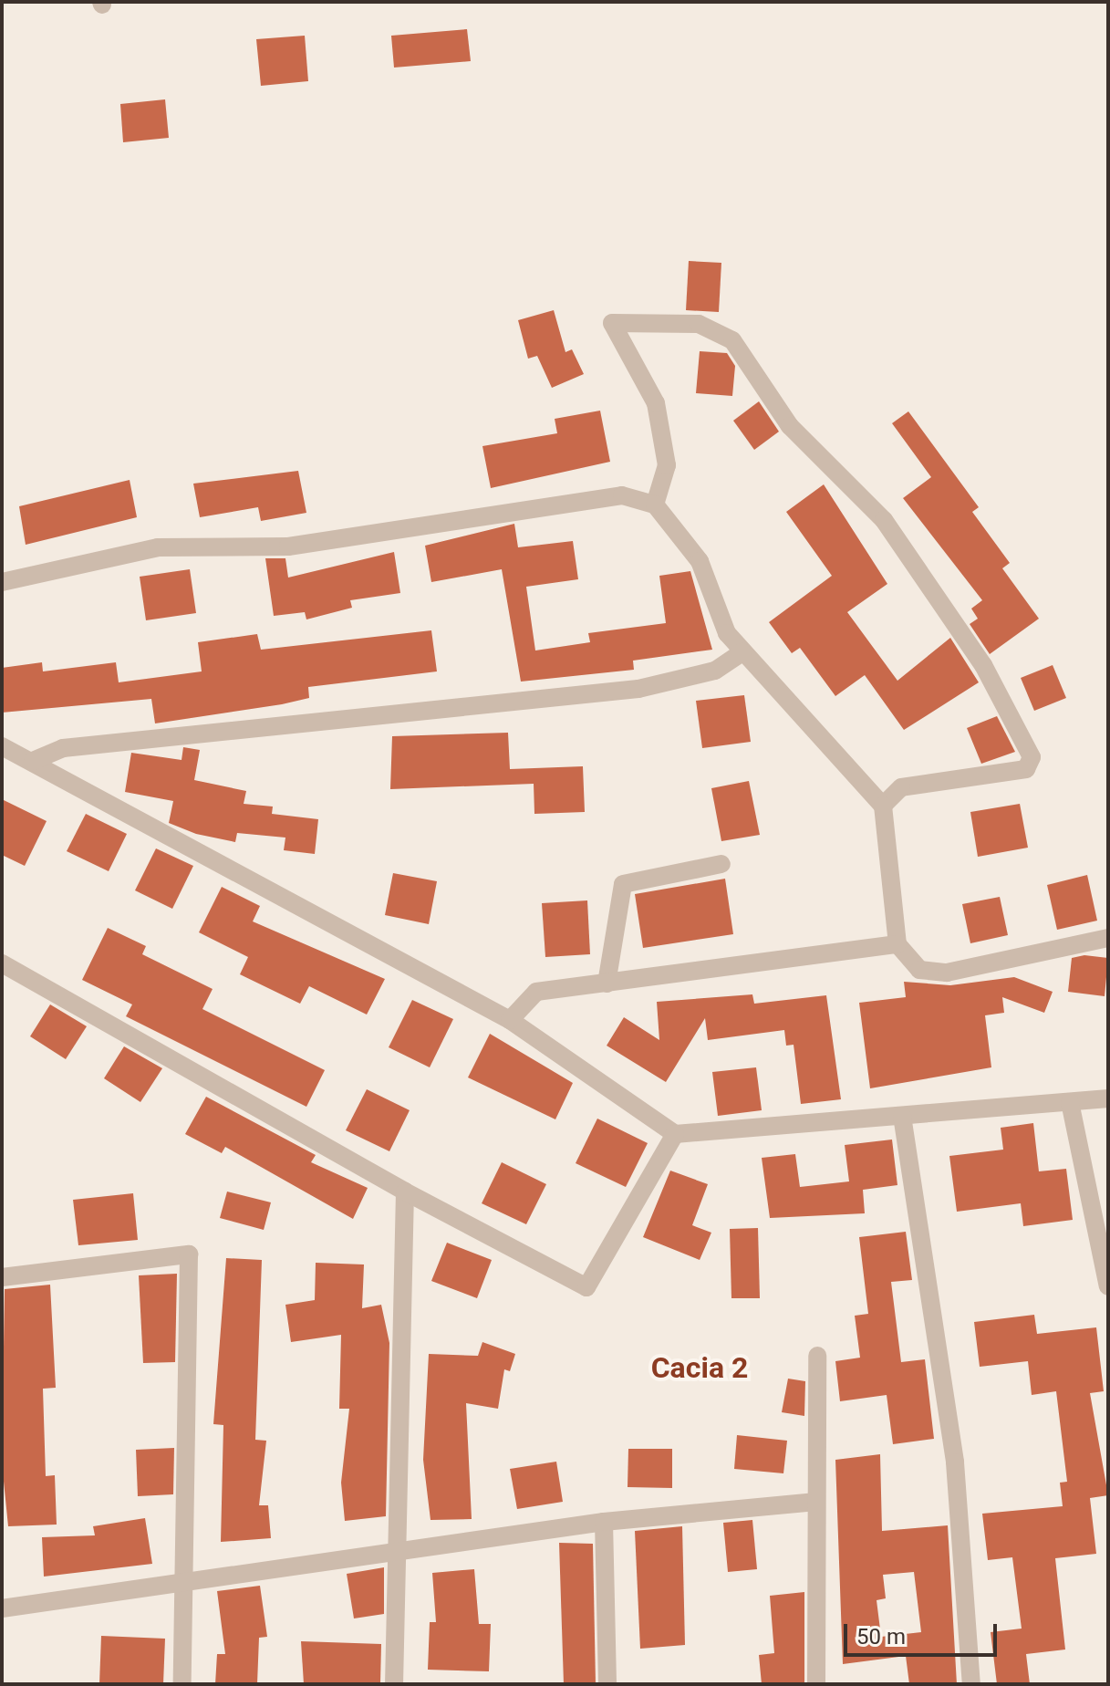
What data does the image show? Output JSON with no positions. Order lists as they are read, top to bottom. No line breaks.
{"districts":["Cacia 2"],"scale_bar":"50 m"}
